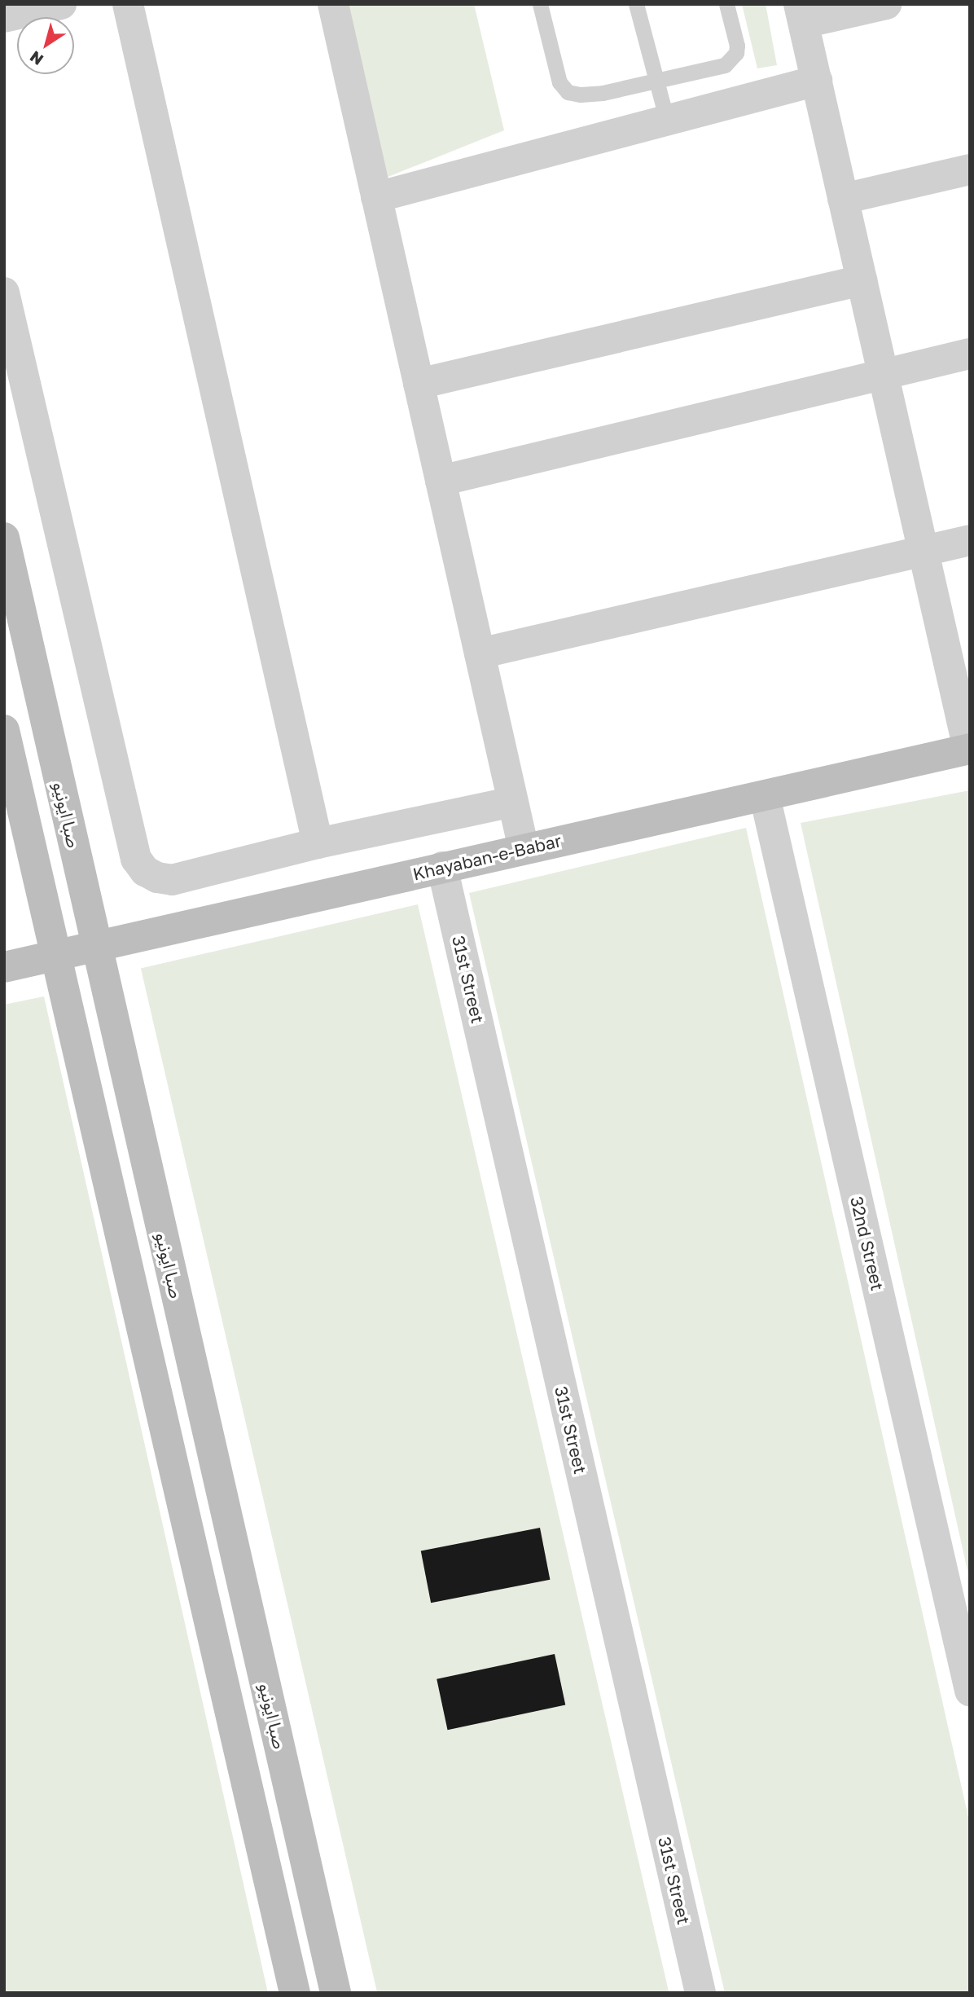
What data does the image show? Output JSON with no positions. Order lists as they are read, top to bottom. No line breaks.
{"streets":{"main road":["صبا ایونیو","Khayaban-e-Babar"],"street":["31st Street","32nd Street"]},"crossings":[["صبا ایونیو","Khayaban-e-Babar"],["Khayaban-e-Babar","31st Street"],["Khayaban-e-Babar","32nd Street"]],"north":"bottom left"}
